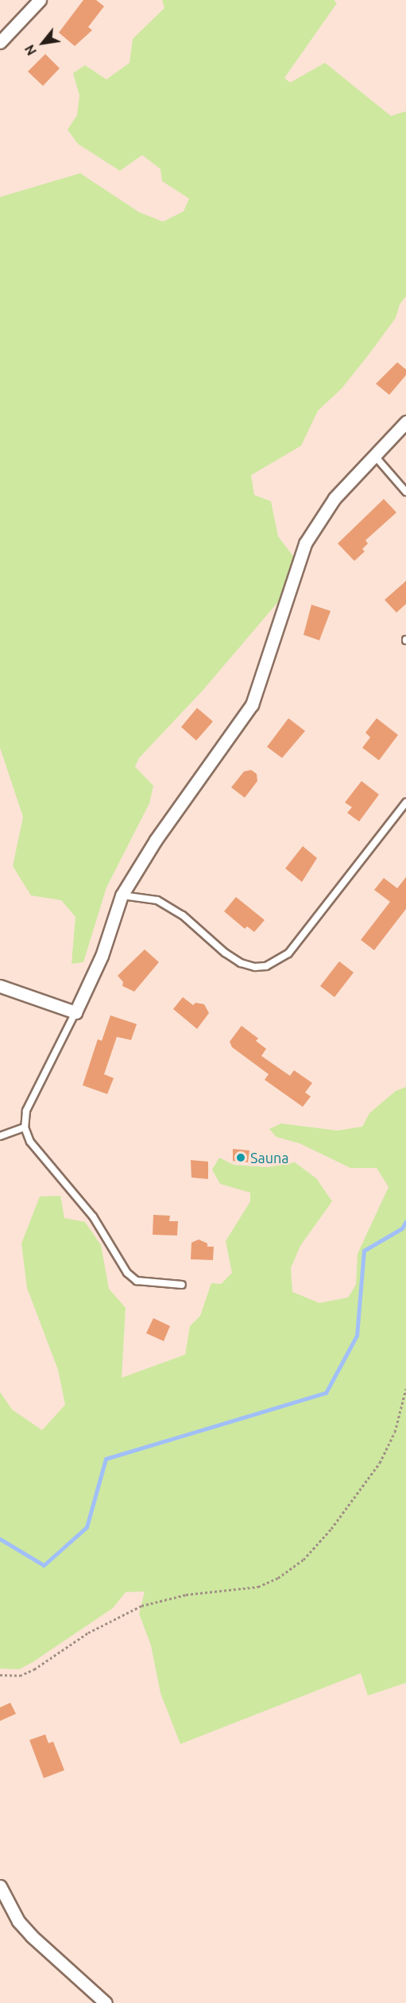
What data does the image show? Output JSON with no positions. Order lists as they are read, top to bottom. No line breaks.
{"places":["Sauna"],"north":"bottom left"}
